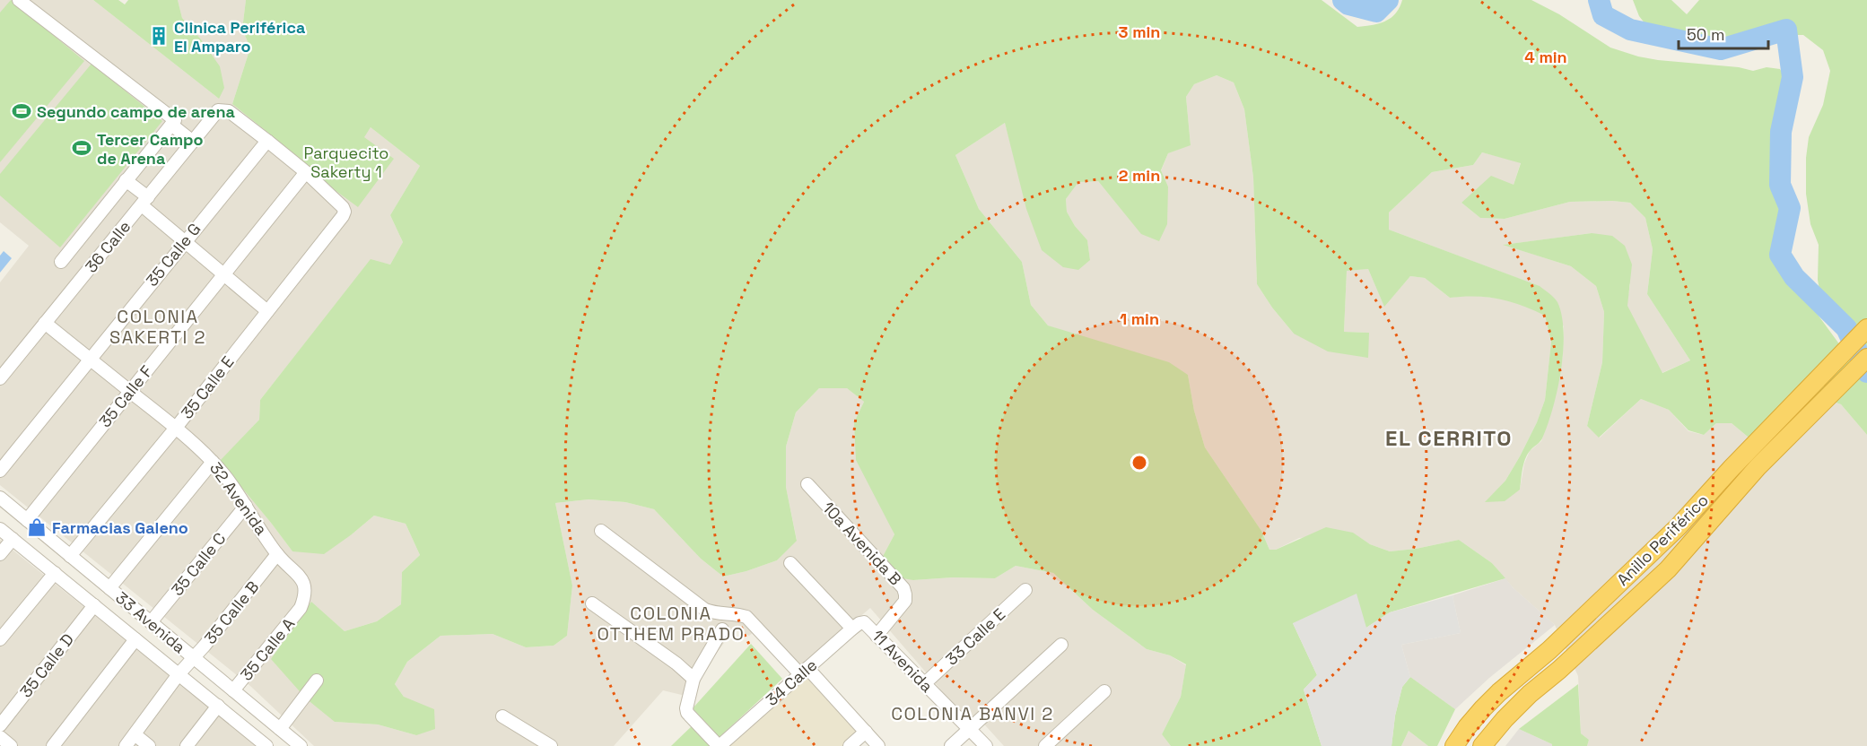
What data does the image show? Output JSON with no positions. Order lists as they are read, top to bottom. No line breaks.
{"streets":{"highway":["Anillo Periférico"],"street":["36 Calle","35 Calle G","35 Calle E","35 Calle F","32 Avenida","10a Avenida B","35 Calle C","35 Calle B","33 Avenida","33 Calle E","35 Calle A","11 Avenida","35 Calle D","34 Calle"]},"crossings":[["36 Calle","35 Calle G"],["36 Calle","32 Avenida"],["35 Calle G","32 Avenida"],["35 Calle E","35 Calle F"],["35 Calle E","32 Avenida"],["35 Calle E","33 Avenida"],["35 Calle F","32 Avenida"],["35 Calle F","33 Avenida"],["32 Avenida","35 Calle C"],["32 Avenida","35 Calle B"],["32 Avenida","35 Calle A"],["10a Avenida B","11 Avenida"],["35 Calle C","33 Avenida"],["35 Calle B","33 Avenida"],["33 Avenida","35 Calle A"],["33 Avenida","35 Calle D"],["33 Calle E","11 Avenida"],["11 Avenida","34 Calle"]],"districts":["COLONIA SAKERTI 2","EL CERRITO","COLONIA OTTHEM PRADO","COLONIA BANVI 2"],"parks":["Parquecito Sakerty 1"],"places":{"building":["Clinica Periférica El Amparo"],"sports":["Segundo campo de arena","Tercer Campo de Arena"],"shop":["Farmacias Galeno"]},"scale_bar":"50 m","rings":["3 min","4 min","2 min","1 min"]}
